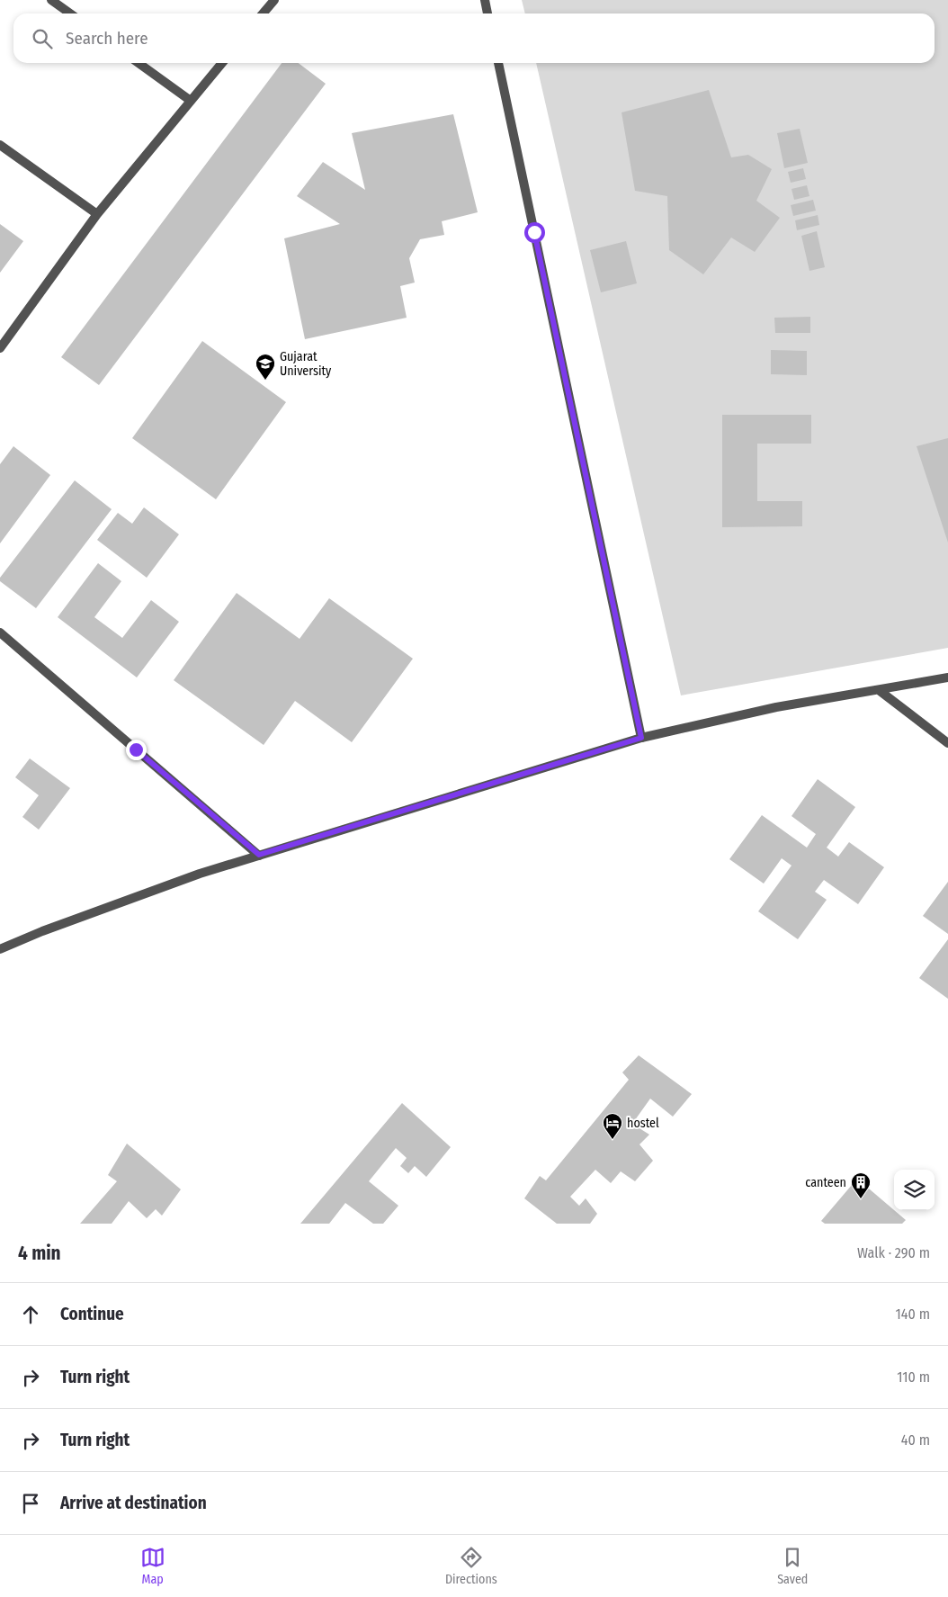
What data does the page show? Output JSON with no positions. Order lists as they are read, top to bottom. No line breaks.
{"places":{"school or university":["Gujarat University"],"hotel":["hostel"],"building":["canteen"]},"page":{"search":"Search here","heading":["4 min","Walk · 290 m"],"list":[["Continue","140 m"],["Turn right","110 m"],["Turn right","40 m"],"Arrive at destination"],"nav":["Map","Directions","Saved"]}}
